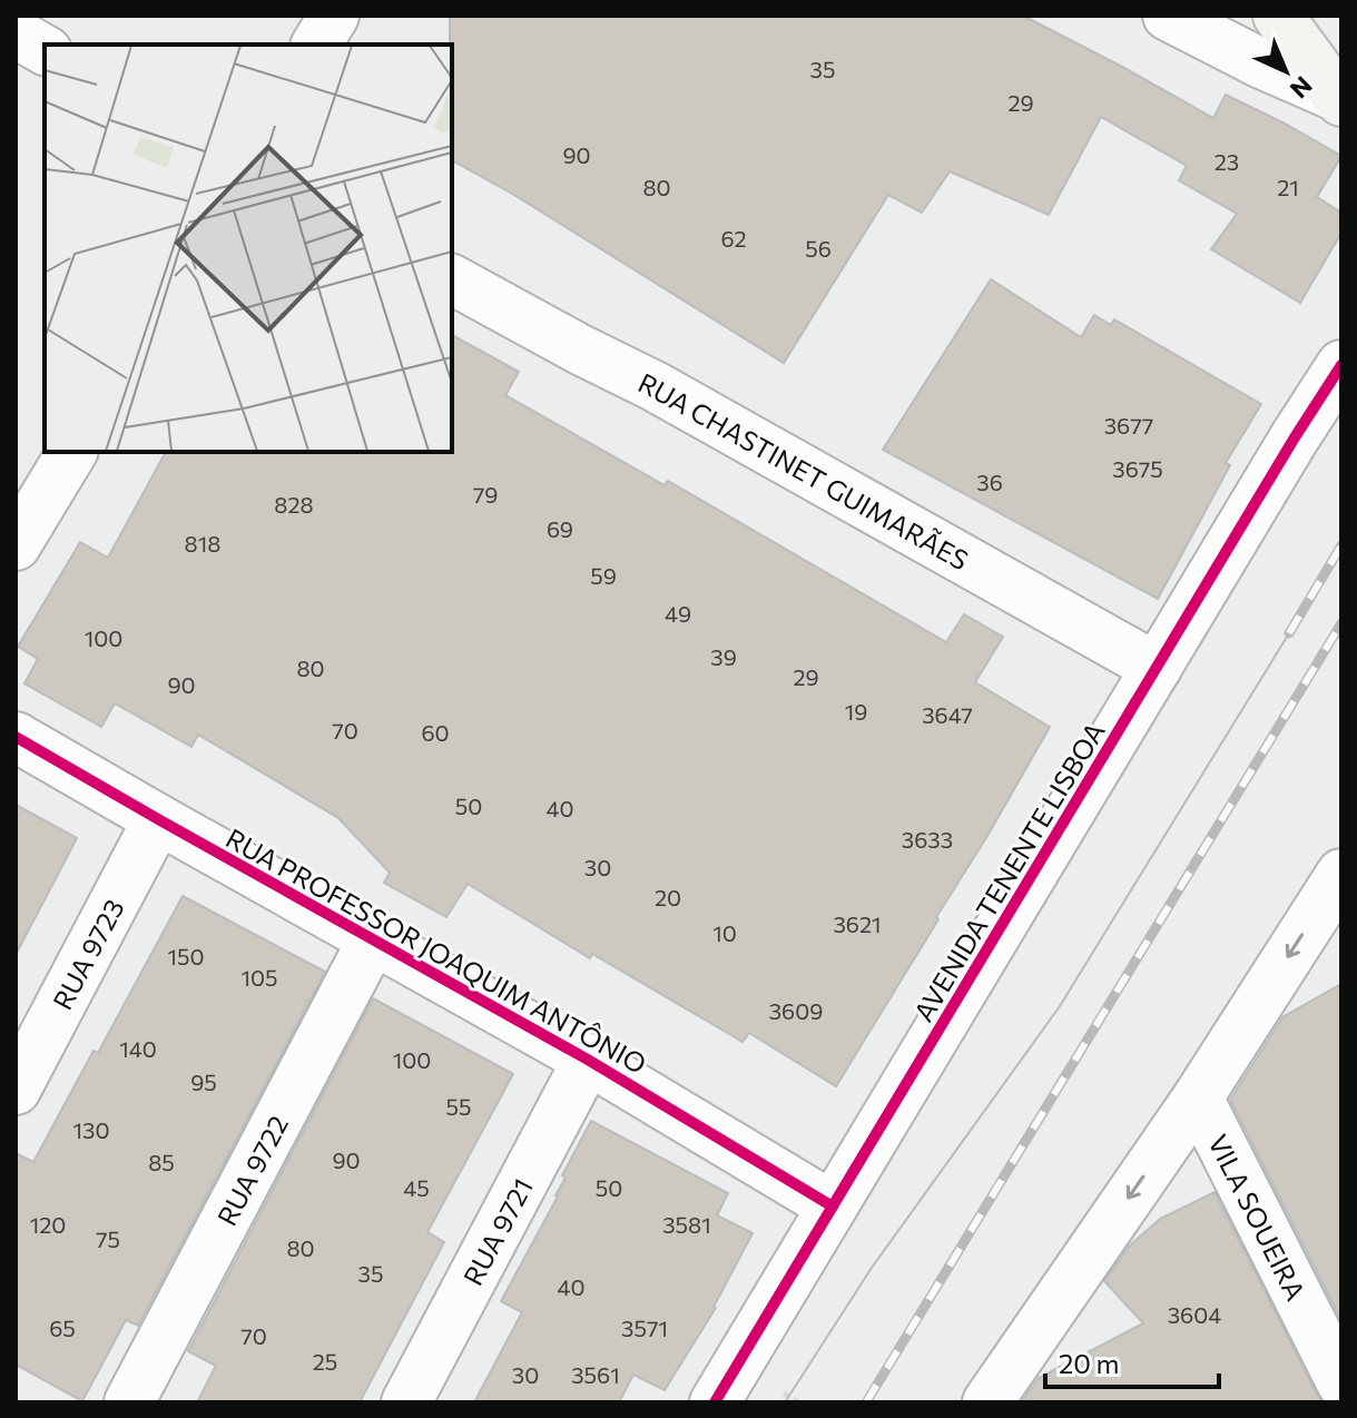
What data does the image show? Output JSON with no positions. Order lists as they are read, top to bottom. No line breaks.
{"streets":{"street":["RUA CHASTINET GUIMARÃES","AVENIDA TENENTE LISBOA","RUA PROFESSOR JOAQUIM ANTÔNIO","RUA 9723","RUA 9722","VILA SOUEIRA","RUA 9721"]},"crossings":[["RUA CHASTINET GUIMARÃES","AVENIDA TENENTE LISBOA"],["AVENIDA TENENTE LISBOA","RUA PROFESSOR JOAQUIM ANTÔNIO"],["RUA PROFESSOR JOAQUIM ANTÔNIO","RUA 9723"],["RUA PROFESSOR JOAQUIM ANTÔNIO","RUA 9722"],["RUA PROFESSOR JOAQUIM ANTÔNIO","RUA 9721"]],"house_numbers":["35","29","90","23","80","21","62","56","3677","3675","36","79","828","69","818","59","49","100","39","80","29","90","19","3647","70","60","50","40","3633","30","20","3621","10","150","105","3609","140","100","95","55","130","90","85","45","50","120","3581","75","80","35","40","3604","65","3571","70","25","30","3561"],"scale_bar":"20 m","north":"bottom right"}
